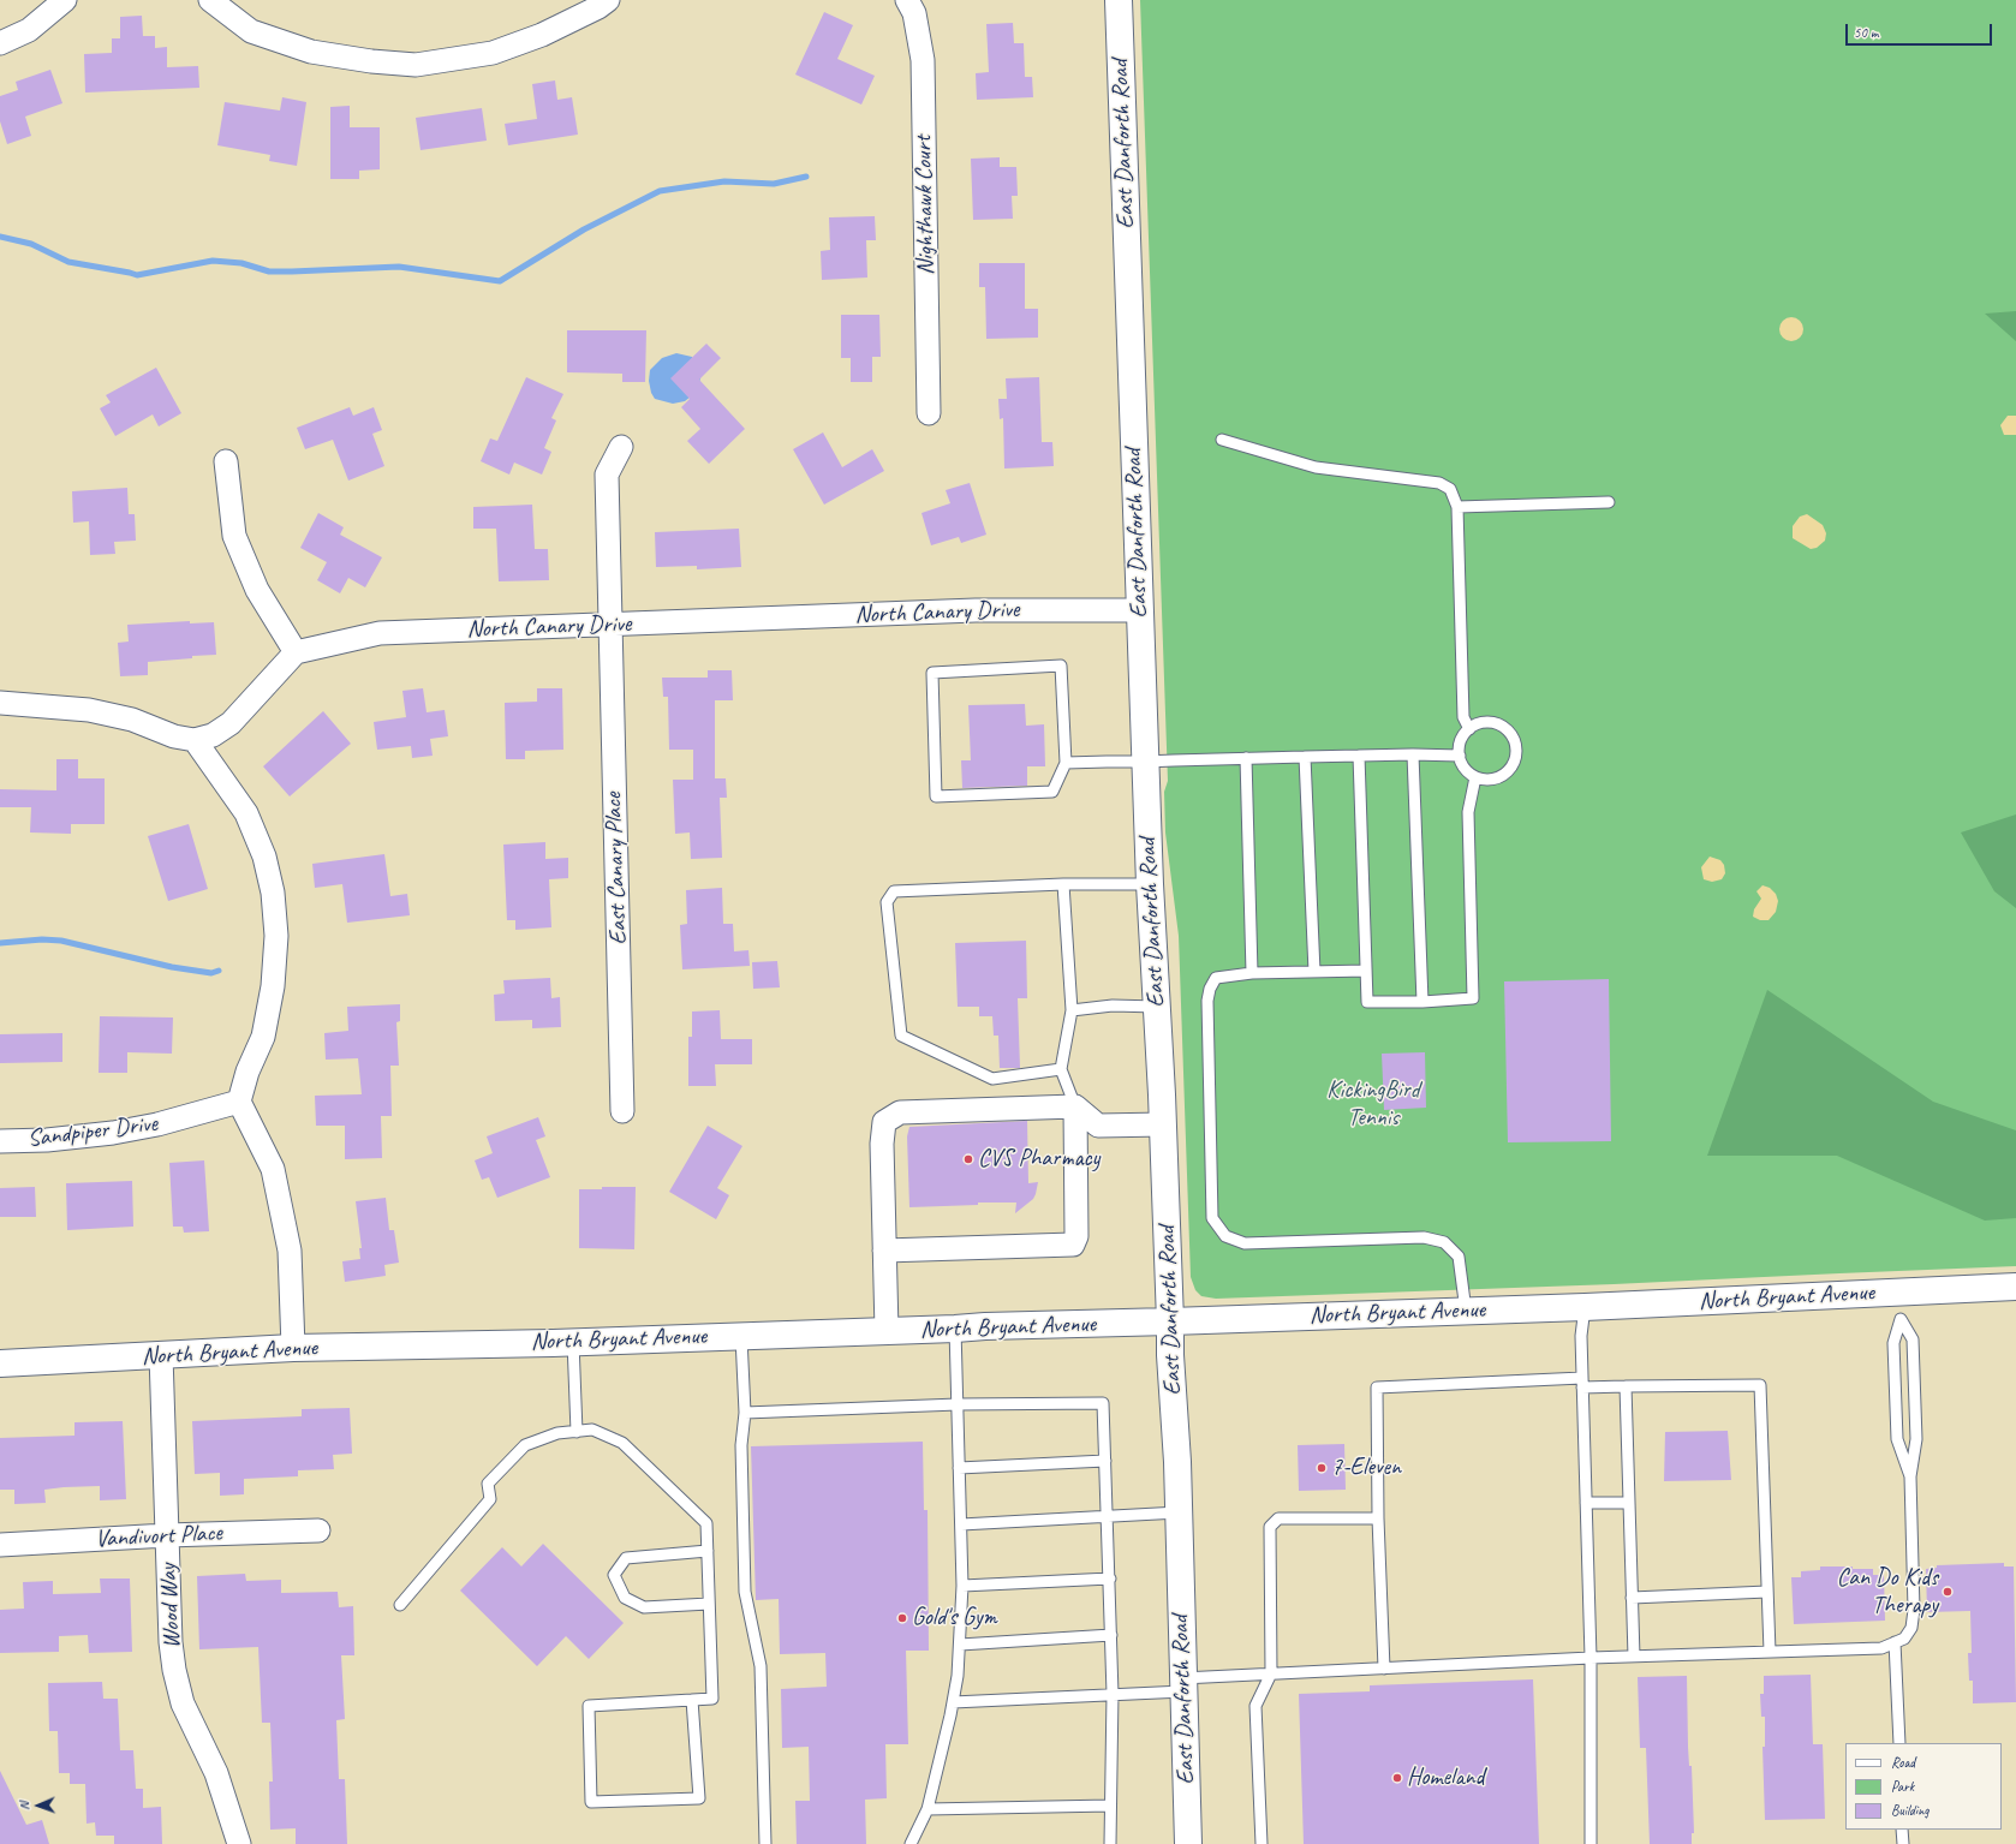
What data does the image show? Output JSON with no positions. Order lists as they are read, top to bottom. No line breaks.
{"streets":{"street":["East Danforth Road","Nighthawk Court","North Canary Drive","East Canary Place","Sandpiper Drive","North Bryant Avenue","Vandivort Place","Wood Way"]},"crossings":[["East Danforth Road","North Canary Drive"],["East Danforth Road","North Bryant Avenue"],["North Canary Drive","East Canary Place"],["North Bryant Avenue","Wood Way"],["Vandivort Place","Wood Way"]],"parks":["KickingBird Tennis"],"places":["CVS Pharmacy","7-Eleven","Can Do Kids Therapy","Gold's Gym","Homeland"],"legend":["Road","Park","Building"],"scale_bar":"50 m","north":"left"}
